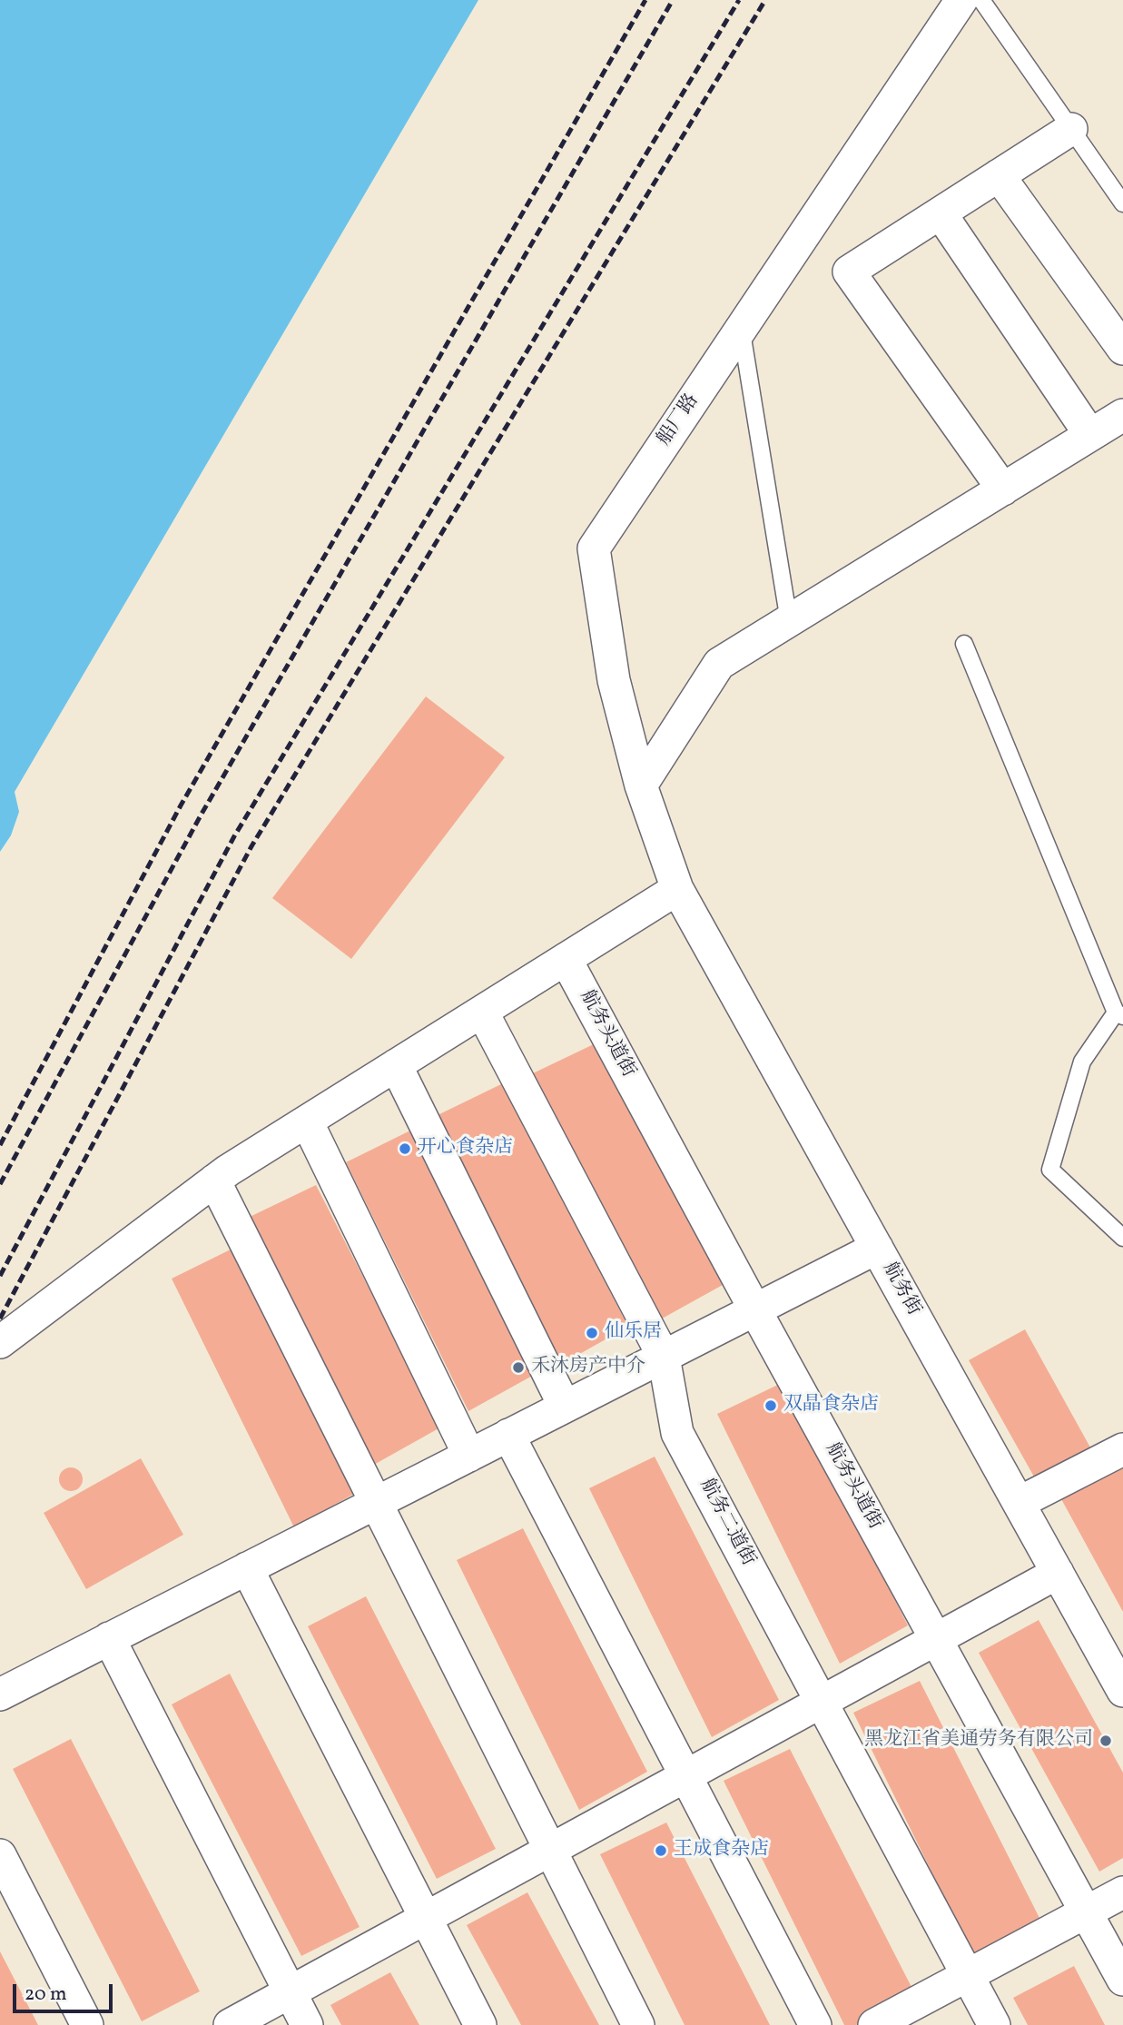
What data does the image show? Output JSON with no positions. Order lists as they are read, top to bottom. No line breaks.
{"streets":{"street":["船厂路","航务头道街","航务街","航务二道街"]},"crossings":[["船厂路","航务街"]],"places":["开心食杂店","仙乐居","禾沐房产中介","双晶食杂店","黑龙江省美通劳务有限公司","王成食杂店"],"scale_bar":"20 m"}
